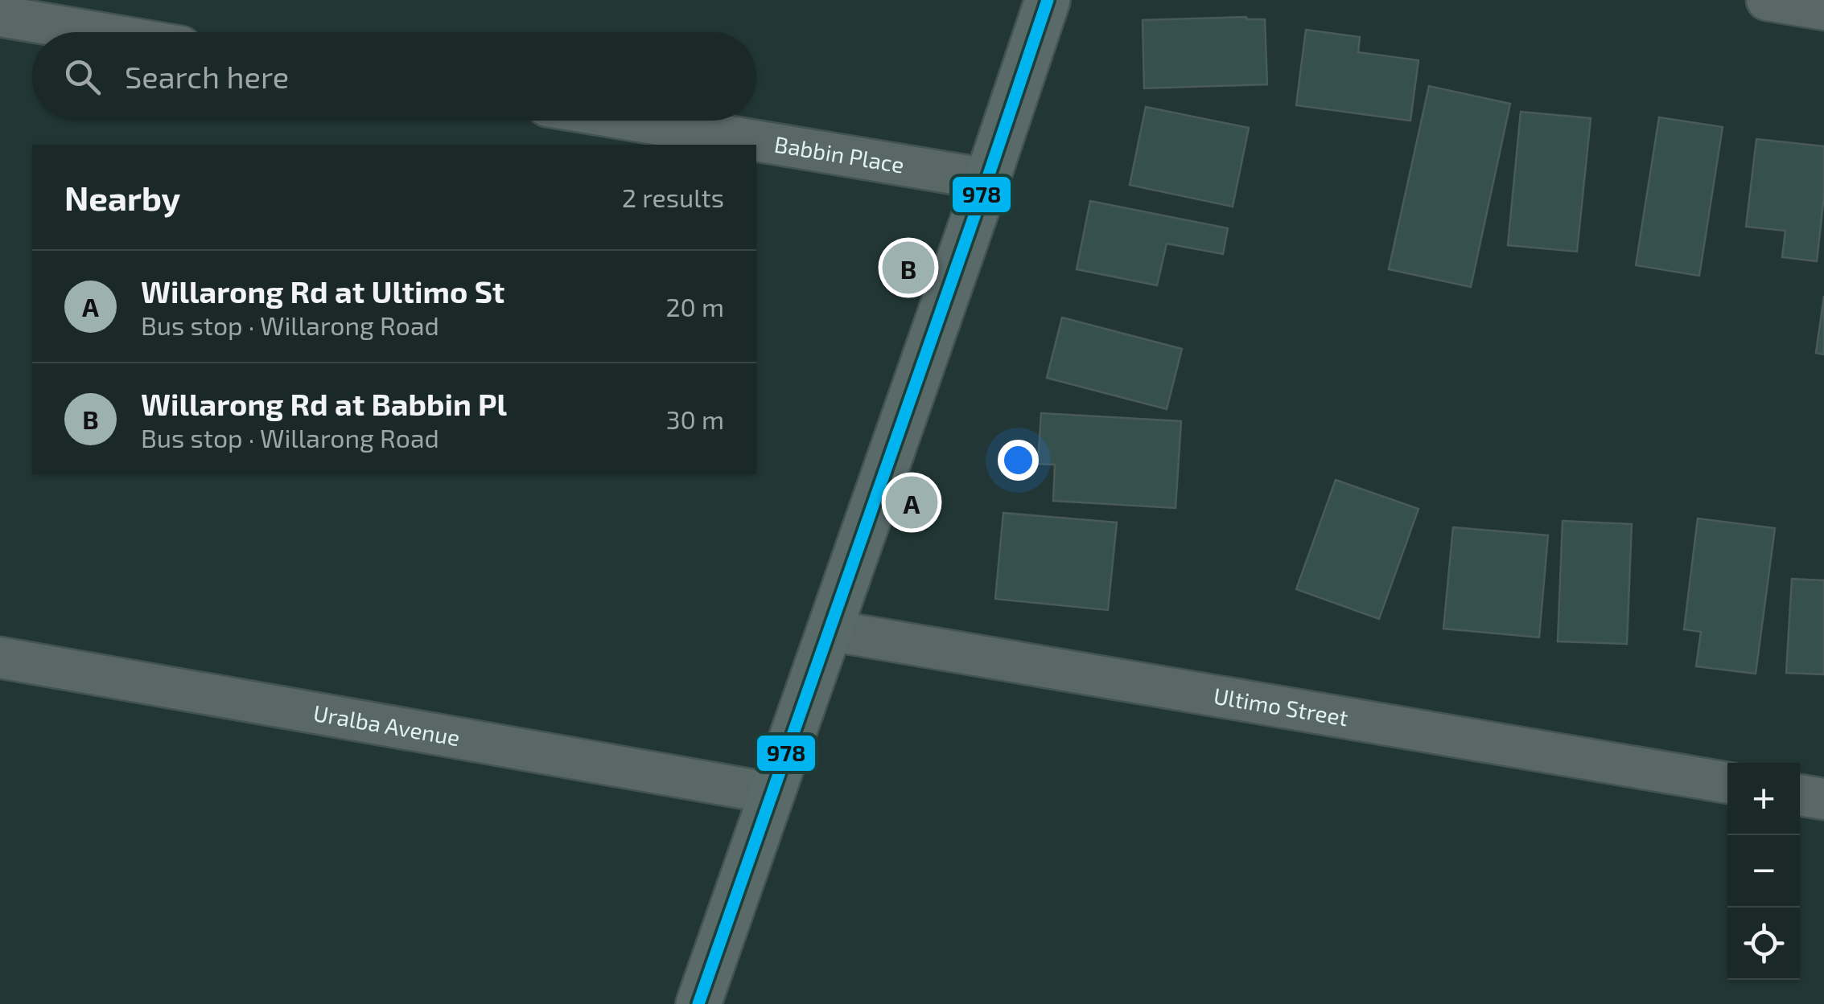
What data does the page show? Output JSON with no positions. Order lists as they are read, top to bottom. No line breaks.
{"streets":{"street":["Babbin Place","Ultimo Street","Uralba Avenue"]},"lines":["transit line 978"],"page":{"search":"Search here","heading":["Nearby","2 results"],"pins":["B","A"],"list":[{"mark":"A","name":"Willarong Rd at Ultimo St","note":"Bus stop · Willarong Road","value":"20 m"},{"mark":"B","name":"Willarong Rd at Babbin Pl","note":"Bus stop · Willarong Road","value":"30 m"}],"map_buttons":["+","−"]}}
